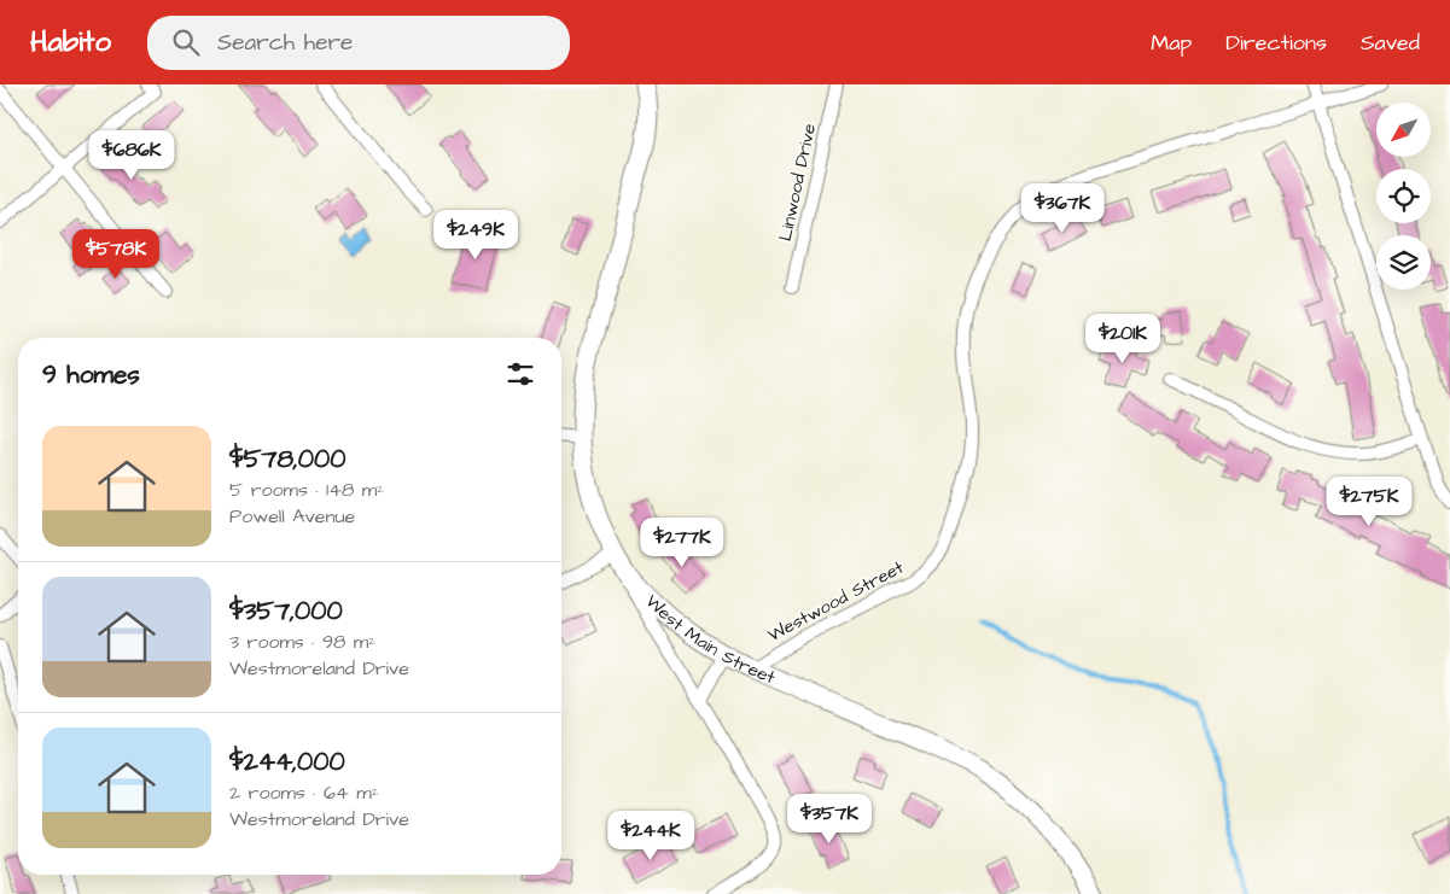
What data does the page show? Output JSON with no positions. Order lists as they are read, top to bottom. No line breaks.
{"streets":{"main road":["West Main Street"],"street":["Linwood Drive","Westwood Street"]},"crossings":[["Westwood Street","West Main Street"]],"north":"bottom left","page":{"header":"Habito","search":"Search here","nav":["Map","Directions","Saved"],"price":["$686K","$367K","$249K","$578K","$201K","$275K","$277K","$357K","$244K"],"heading":"9 homes","list":[{"name":"$578,000","note":"5 rooms · 148 m² · Powell Avenue"},{"name":"$357,000","note":"3 rooms · 98 m² · Westmoreland Drive"},{"name":"$244,000","note":"2 rooms · 64 m² · Westmoreland Drive"}]}}
